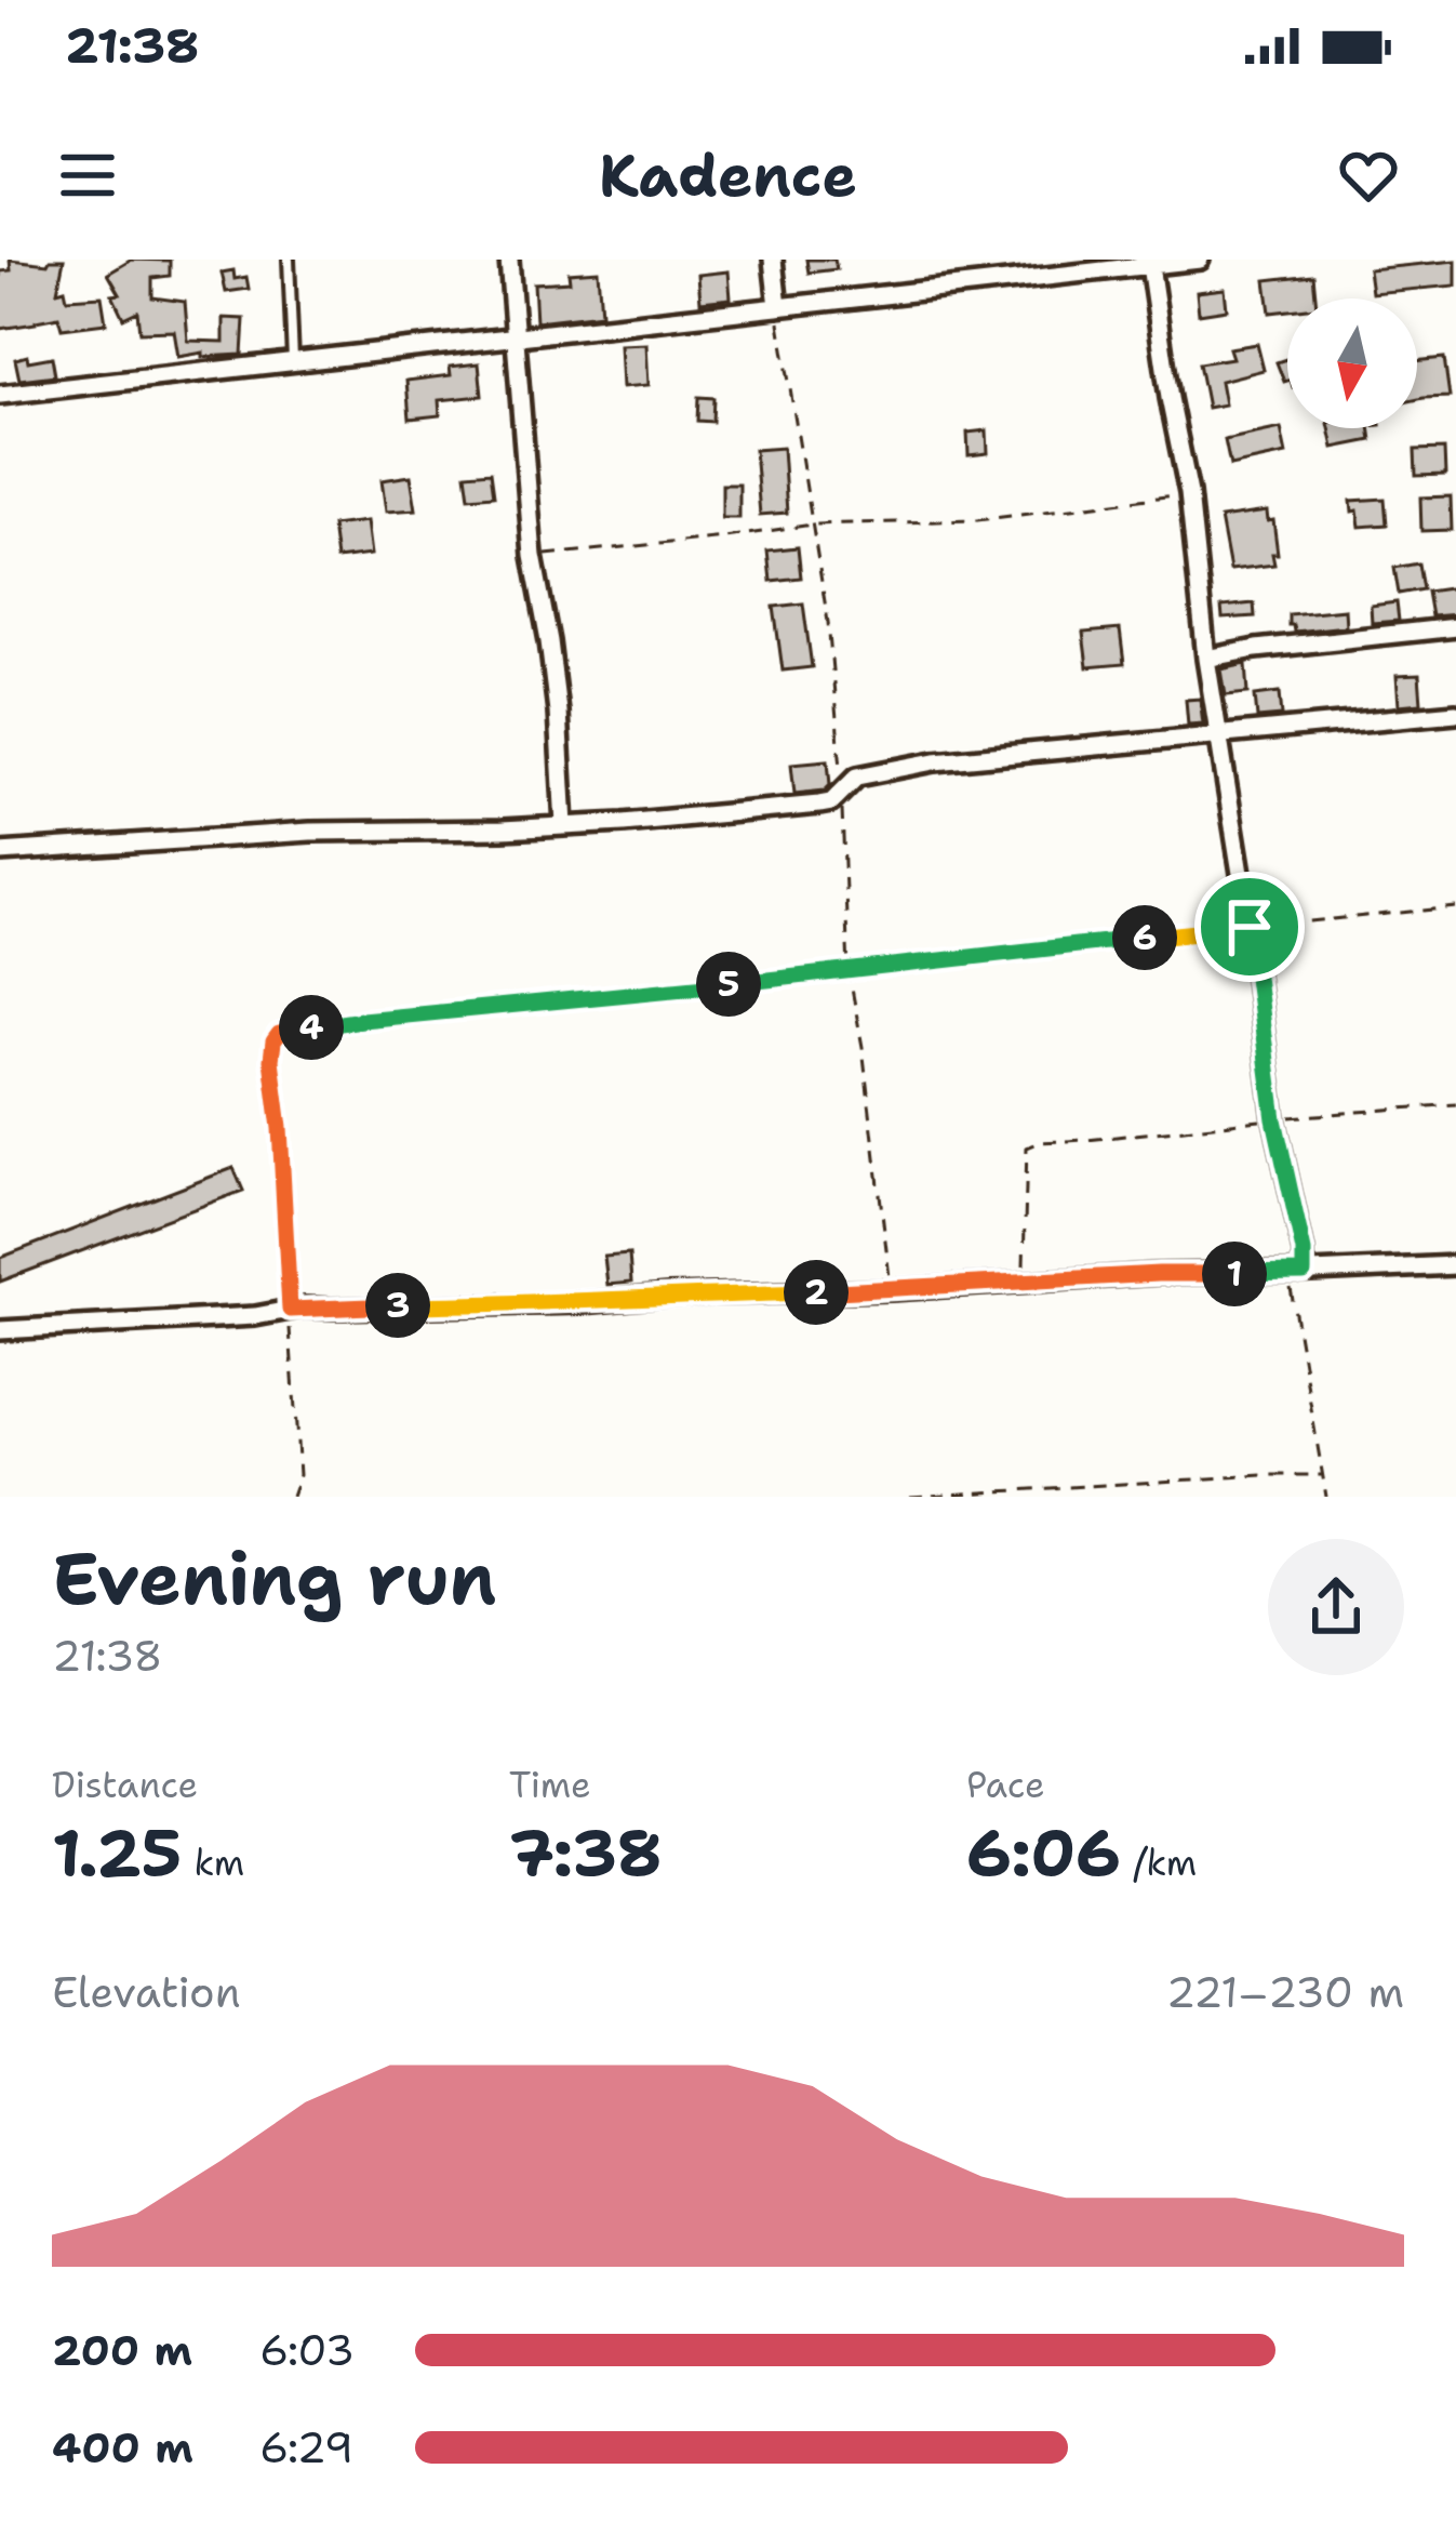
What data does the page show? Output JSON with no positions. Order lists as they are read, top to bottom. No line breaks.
{"north":"bottom","page":{"status":"21:38","header":"Kadence","pins":["6","5","4","1","2","3"],"heading":["Evening run","21:38"],"stats":[["Distance","1.25 km"],["Time","7:38"],["Pace","6:06 /km"]],"chart":["Elevation","221–230 m"],"list":[{"name":"200 m","note":"6:03"},{"name":"400 m","note":"6:29"}]}}
